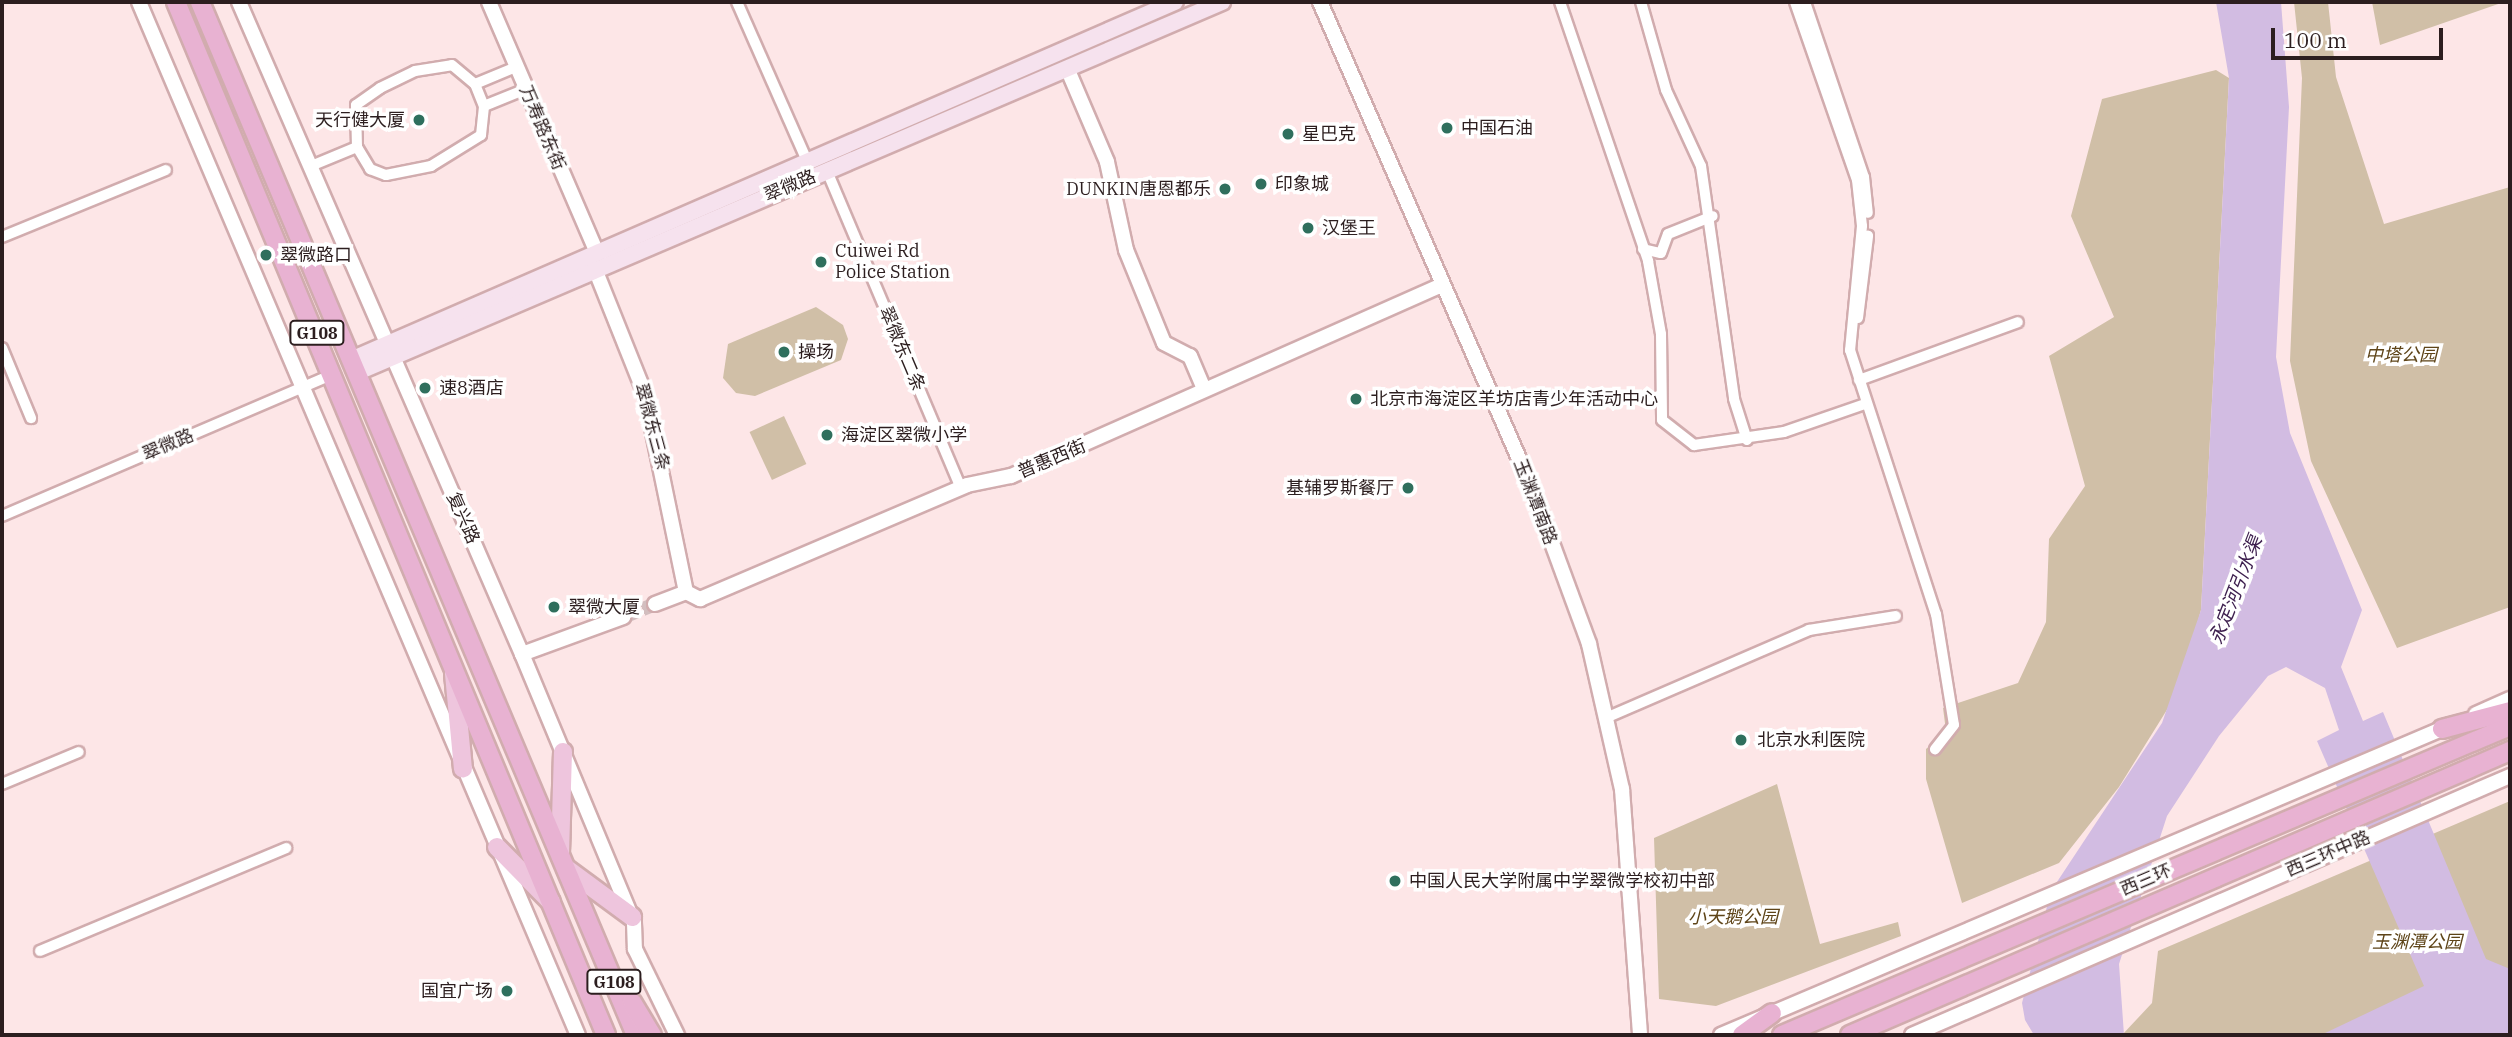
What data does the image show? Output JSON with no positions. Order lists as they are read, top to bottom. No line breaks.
{"streets":{"highway":["G108","西三环"],"main road":["翠微路"],"street":["万寿路东街","翠微东二条","翠微东三条","普惠西街","玉渊潭南路","复兴路","西三环中路"]},"crossings":[["万寿路东街","翠微路"],["万寿路东街","翠微东三条"],["翠微路","G108"],["翠微路","翠微东二条"],["翠微路","翠微东三条"],["翠微路","复兴路"],["翠微东二条","普惠西街"],["翠微东三条","普惠西街"],["普惠西街","玉渊潭南路"]],"water":["永定河引水渠"],"parks":["中塔公园","小天鹅公园","玉渊潭公园"],"places":["天行健大厦","中国石油","星巴克","印象城","DUNKIN唐恩都乐","汉堡王","翠微路口","Cuiwei Rd Police Station","操场","速8酒店","北京市海淀区羊坊店青少年活动中心","海淀区翠微小学","基辅罗斯餐厅","翠微大厦","北京水利医院","中国人民大学附属中学翠微学校初中部","国宜广场"],"scale_bar":"100 m"}
